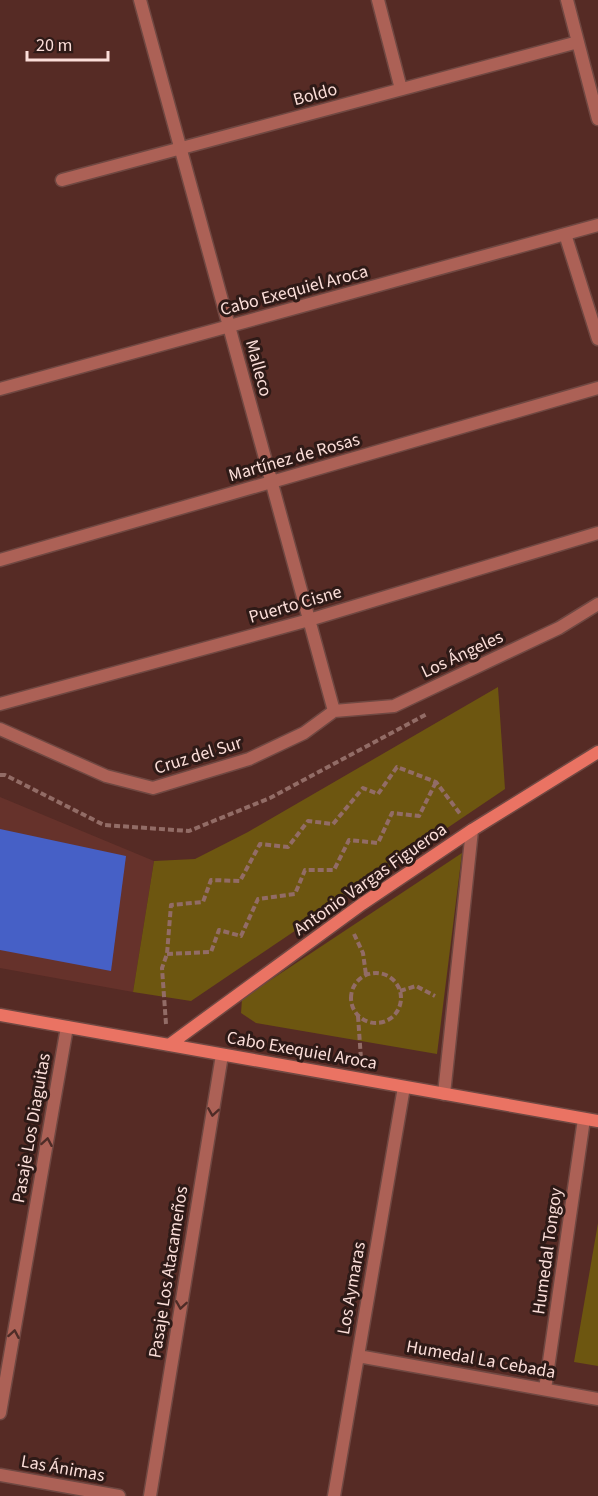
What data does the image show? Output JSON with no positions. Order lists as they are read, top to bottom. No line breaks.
{"streets":{"street":["Boldo","Cabo Exequiel Aroca","Malleco","Martínez de Rosas","Puerto Cisne","Los Ángeles","Cruz del Sur","Antonio Vargas Figueroa","Pasaje Los Diaguitas","Humedal Tongoy","Pasaje Los Atacameños","Los Aymaras","Humedal La Cebada","Las Ánimas"]},"crossings":[["Boldo","Malleco"],["Cabo Exequiel Aroca","Malleco"],["Cabo Exequiel Aroca","Antonio Vargas Figueroa"],["Cabo Exequiel Aroca","Pasaje Los Diaguitas"],["Cabo Exequiel Aroca","Humedal Tongoy"],["Cabo Exequiel Aroca","Pasaje Los Atacameños"],["Cabo Exequiel Aroca","Los Aymaras"],["Malleco","Martínez de Rosas"],["Malleco","Puerto Cisne"],["Malleco","Los Ángeles"],["Malleco","Cruz del Sur"],["Los Ángeles","Cruz del Sur"],["Humedal Tongoy","Humedal La Cebada"],["Los Aymaras","Humedal La Cebada"]],"one_way":["Pasaje Los Diaguitas","Pasaje Los Atacameños"],"scale_bar":"20 m"}
